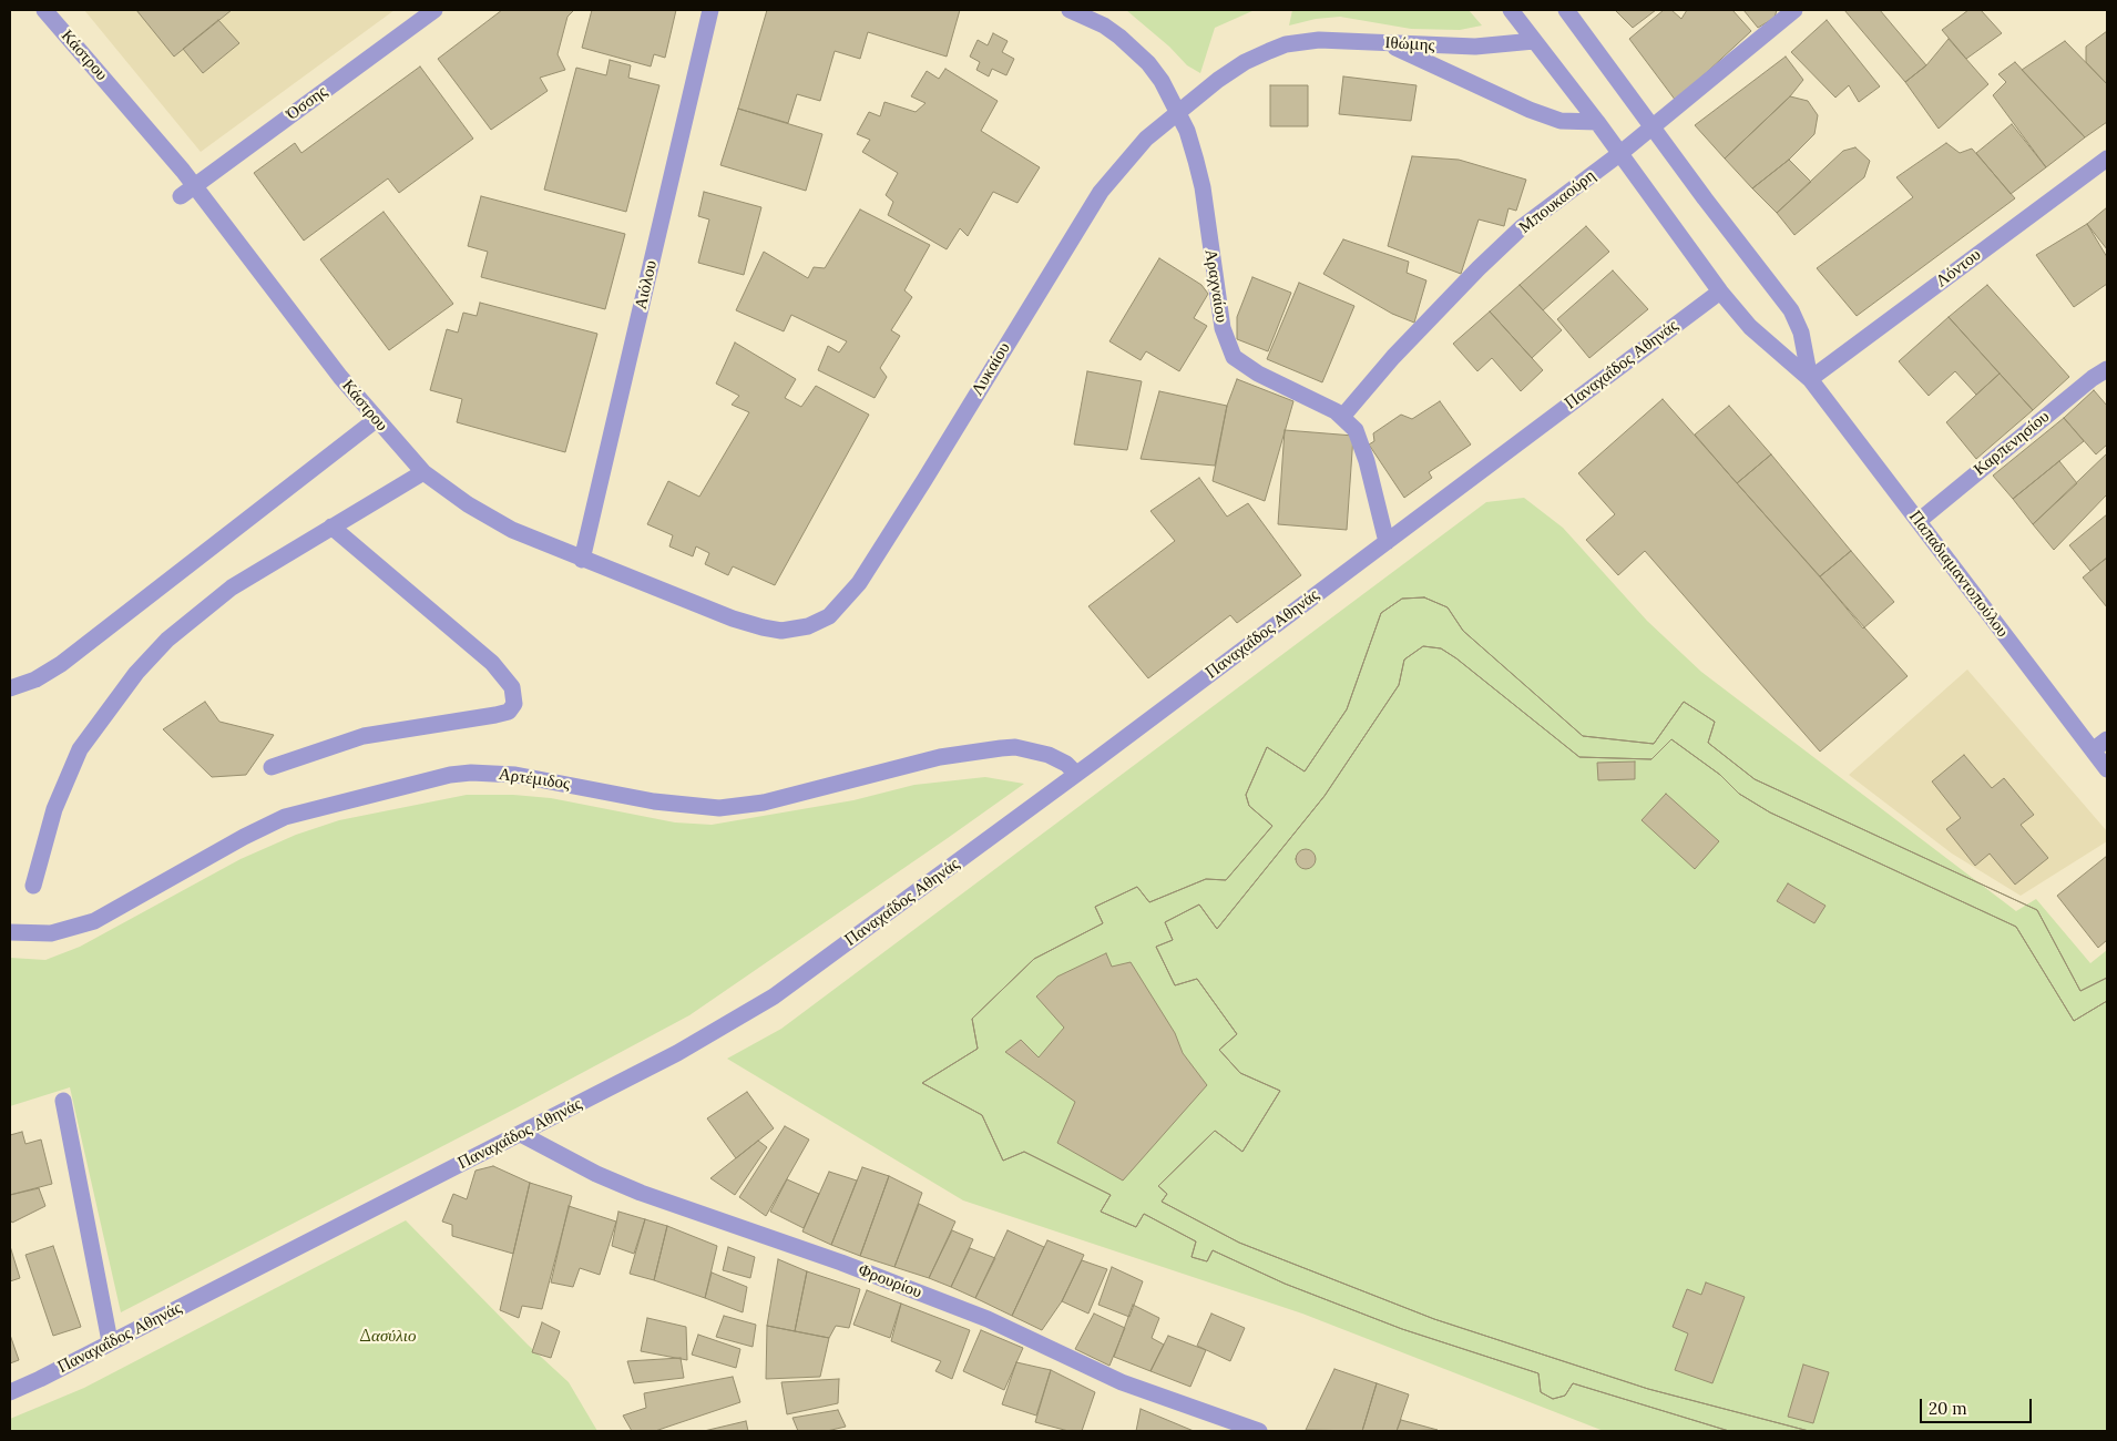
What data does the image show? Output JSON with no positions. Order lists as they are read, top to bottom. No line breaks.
{"streets":{"street":["Ιθώμης","Κάστρου","Όσσης","Μπουκαούρη","Λόντου","Αιόλου","Αραχναίου","Παναχαΐδος Αθηνάς","Λυκαίου","Καρπενησίου","Παπαδιαμαντοπούλου","Αρτέμιδος","Φρουρίου"]},"crossings":[["Ιθώμης","Αραχναίου"],["Ιθώμης","Λυκαίου"],["Ιθώμης","Παπαδιαμαντοπούλου"],["Κάστρου","Όσσης"],["Κάστρου","Αιόλου"],["Κάστρου","Λυκαίου"],["Μπουκαούρη","Αραχναίου"],["Μπουκαούρη","Παπαδιαμαντοπούλου"],["Λόντου","Παπαδιαμαντοπούλου"],["Αραχναίου","Παναχαΐδος Αθηνάς"],["Αραχναίου","Λυκαίου"],["Παναχαΐδος Αθηνάς","Παπαδιαμαντοπούλου"],["Παναχαΐδος Αθηνάς","Αρτέμιδος"],["Παναχαΐδος Αθηνάς","Φρουρίου"],["Καρπενησίου","Παπαδιαμαντοπούλου"]],"parks":["Δασύλιο"],"scale_bar":"20 m"}
